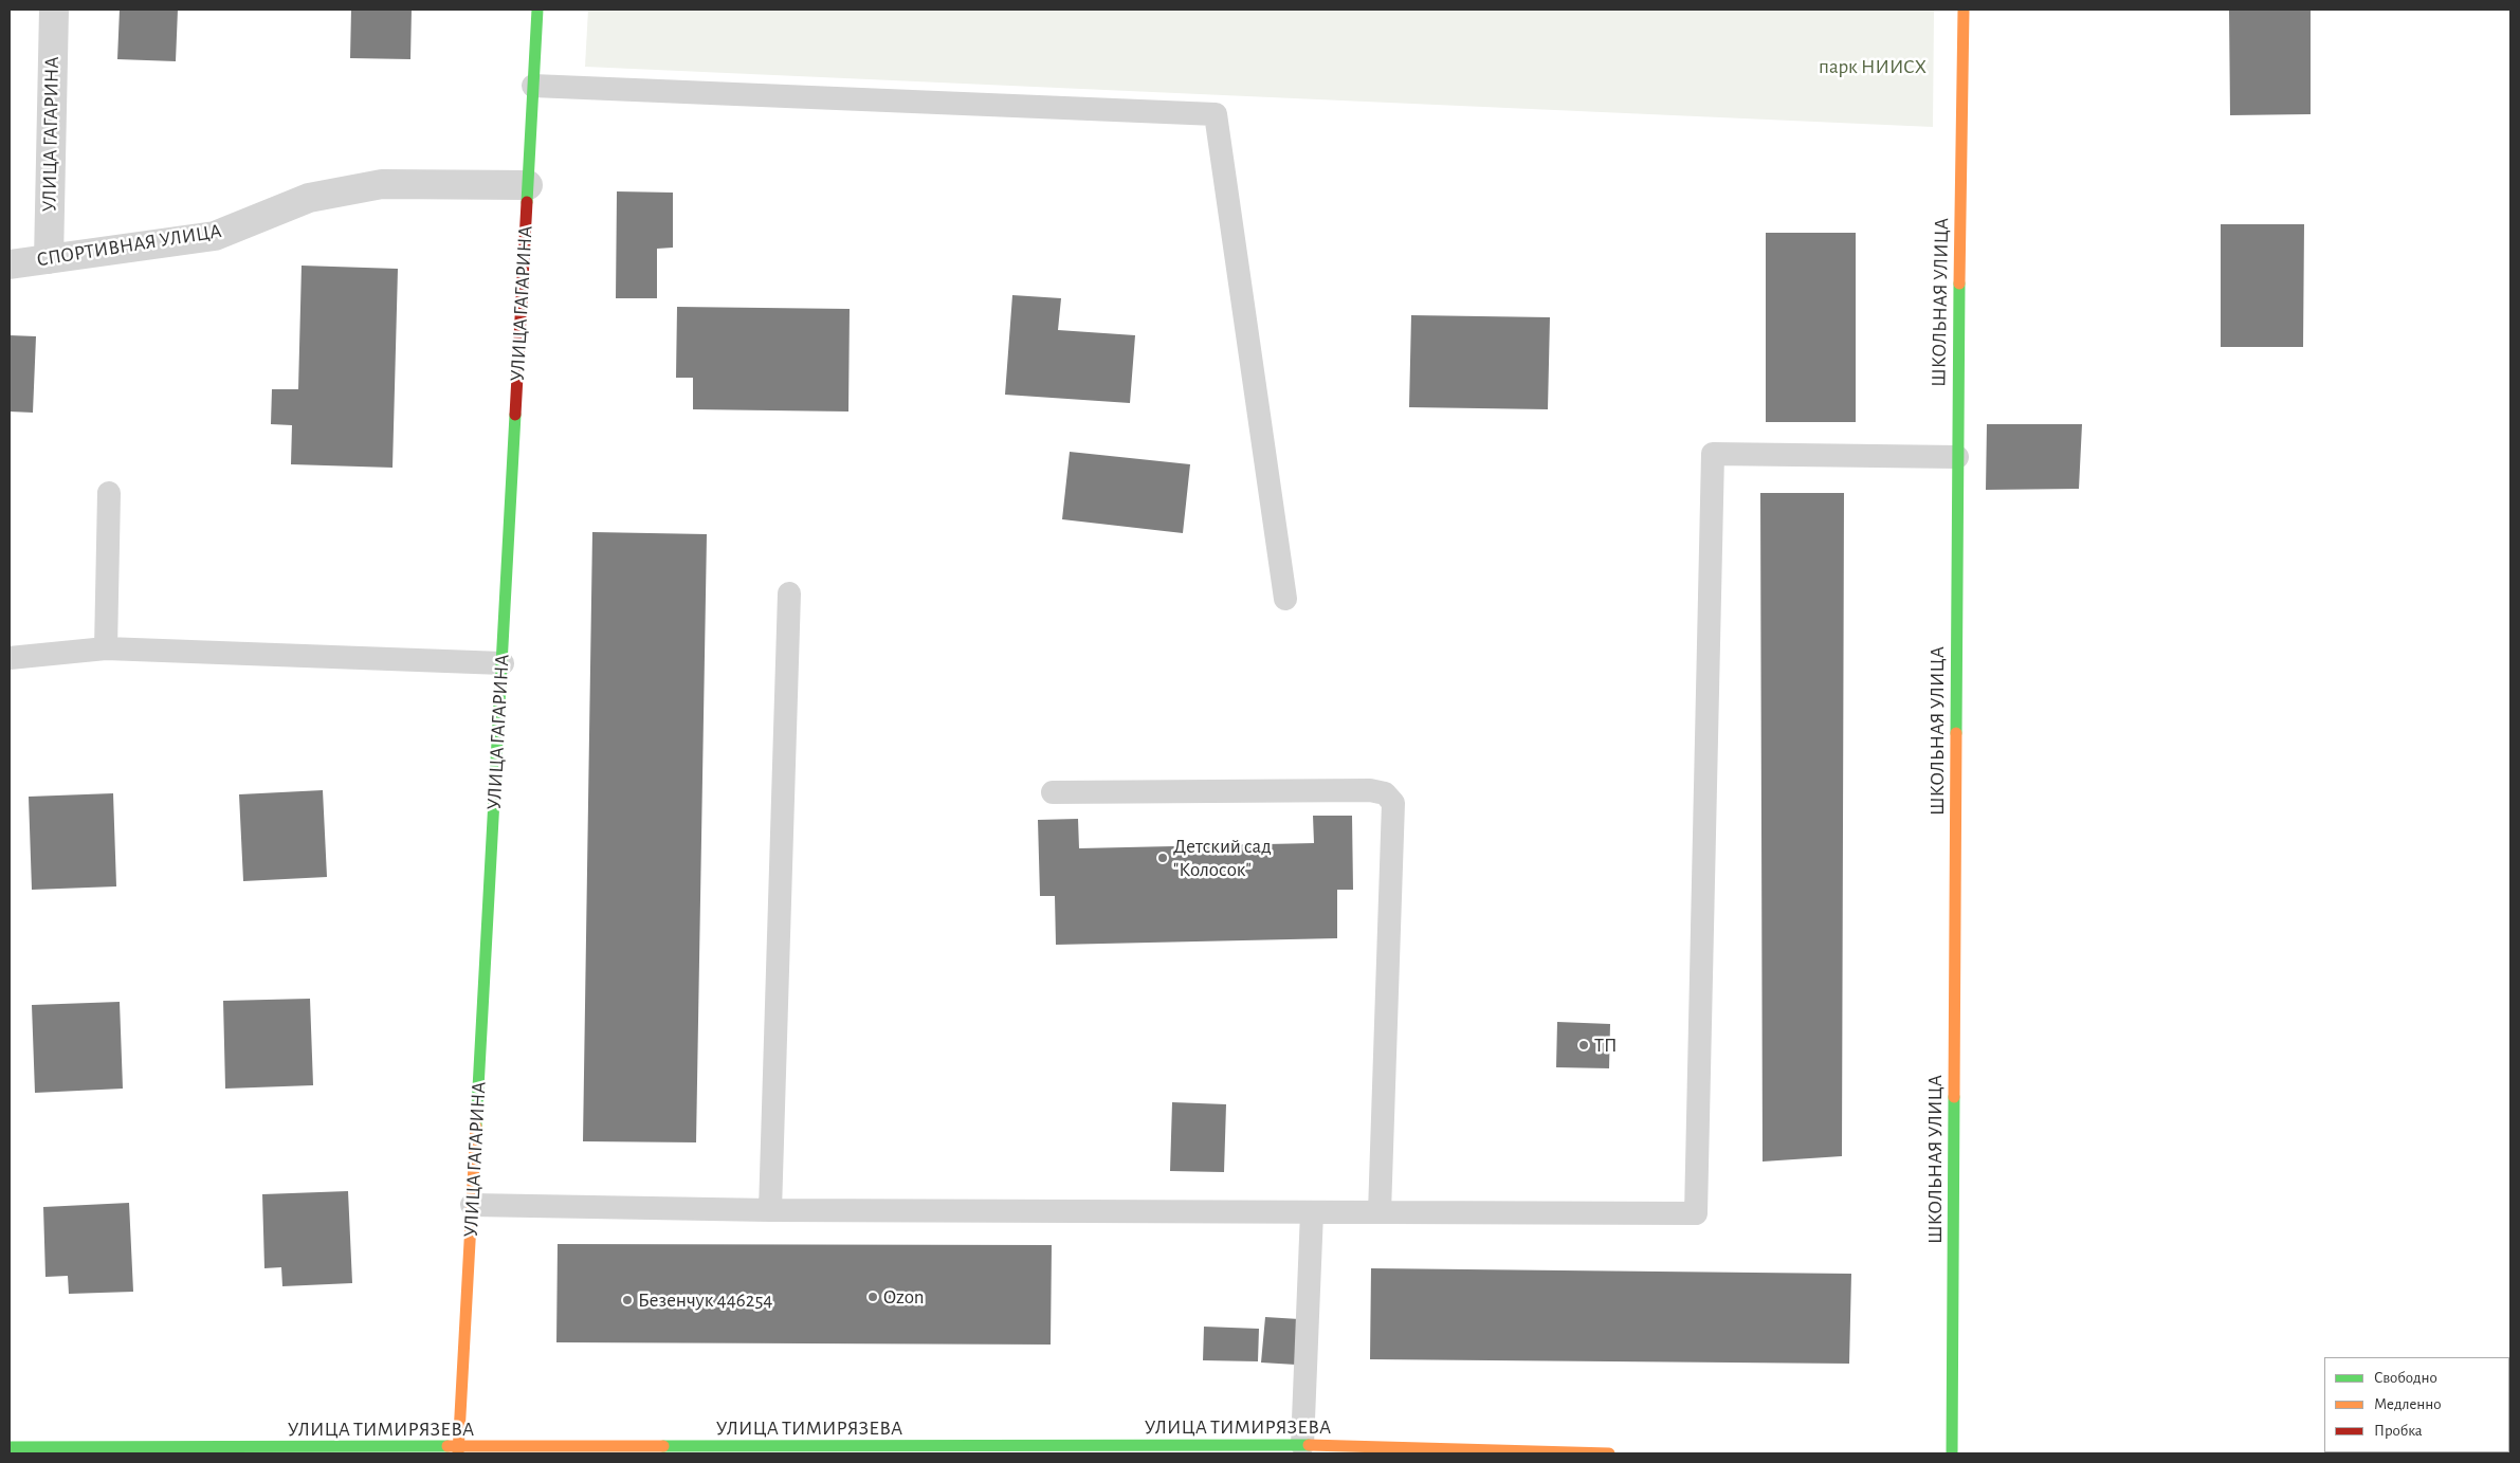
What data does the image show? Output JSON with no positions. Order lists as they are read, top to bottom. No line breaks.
{"streets":{"street":["УЛИЦА ГАГАРИНА","СПОРТИВНАЯ УЛИЦА","ШКОЛЬНАЯ УЛИЦА","УЛИЦА ТИМИРЯЗЕВА"]},"crossings":[["УЛИЦА ГАГАРИНА","СПОРТИВНАЯ УЛИЦА"],["УЛИЦА ГАГАРИНА","УЛИЦА ТИМИРЯЗЕВА"]],"parks":["парк НИИСХ"],"places":["Детский сад \"Колосок\"","ТП","Ozon","Безенчук 446254"],"legend":["Свободно","Медленно","Пробка"]}
